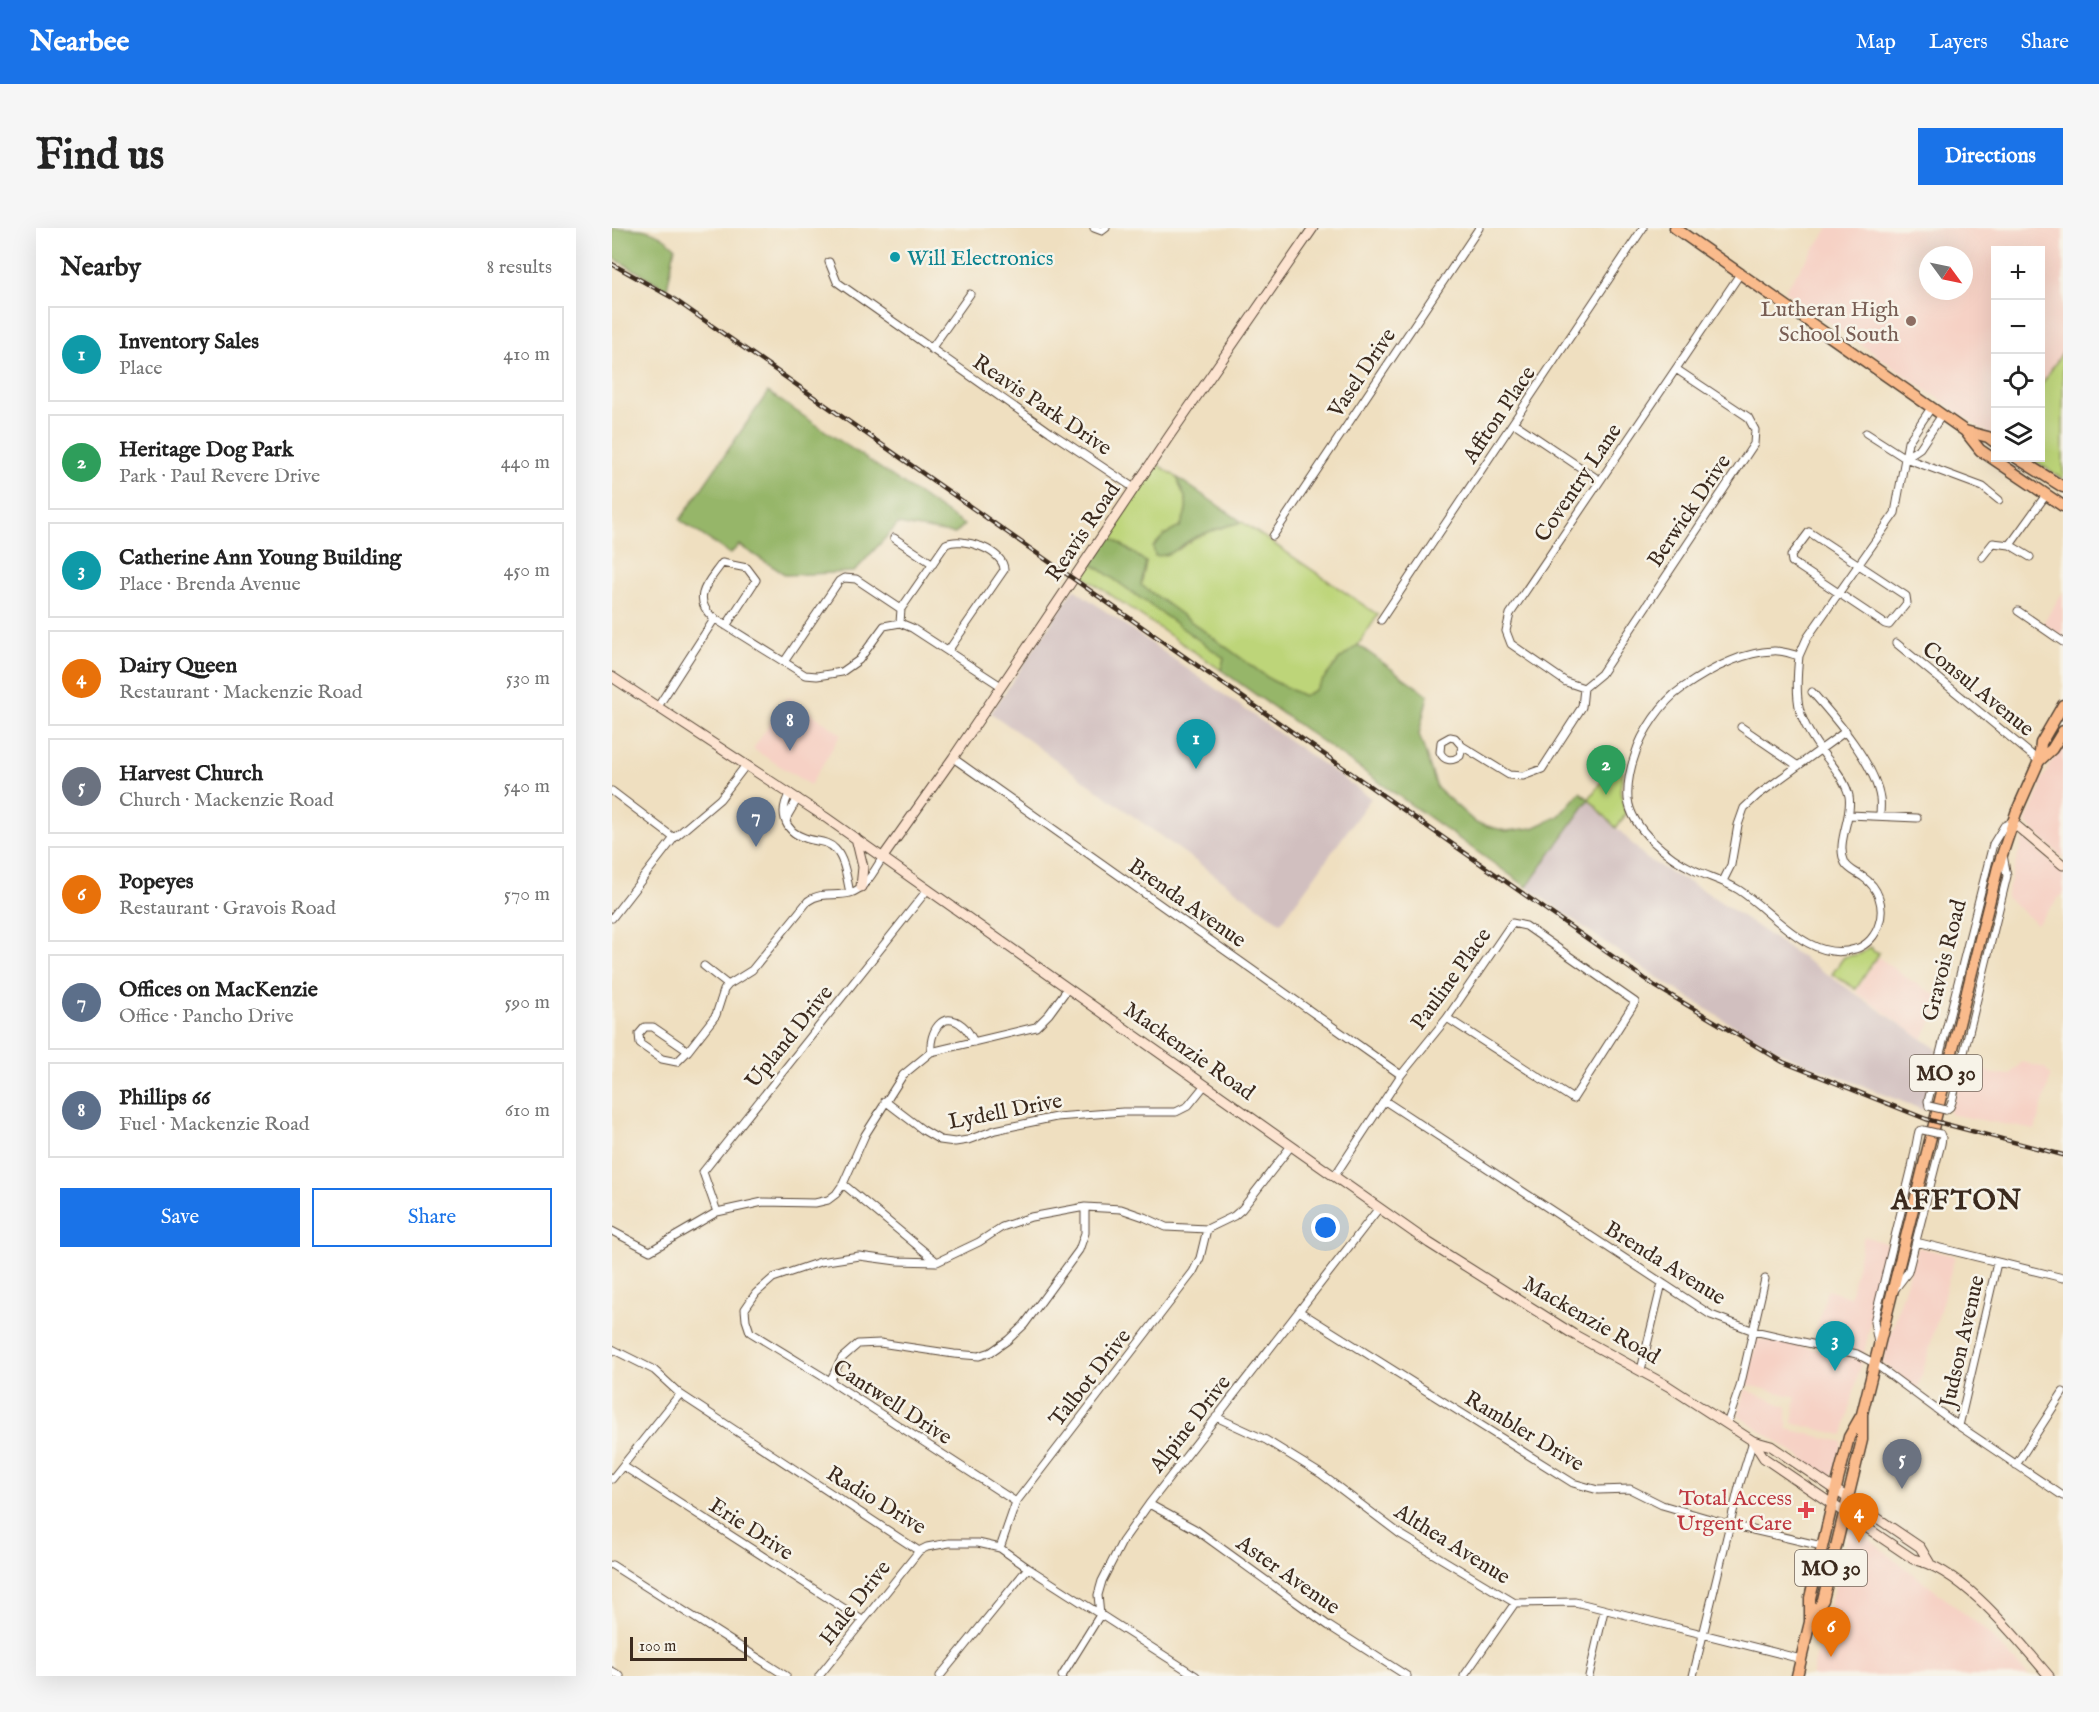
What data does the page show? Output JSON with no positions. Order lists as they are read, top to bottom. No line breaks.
{"streets":{"main road":["Reavis Road","Gravois Road","Mackenzie Road","MO 30"],"street":["Vasel Drive","Reavis Park Drive","Affton Place","Coventry Lane","Berwick Drive","Consul Avenue","Brenda Avenue","Pauline Place","Upland Drive","Lydell Drive","Judson Avenue","Talbot Drive","Cantwell Drive","Alpine Drive","Rambler Drive","Radio Drive","Erie Drive","Althea Avenue","Aster Avenue","Hale Drive"]},"crossings":[["Reavis Park Drive","Reavis Road"],["Coventry Lane","Berwick Drive"],["Reavis Road","Brenda Avenue"],["Reavis Road","Mackenzie Road"],["Consul Avenue","Gravois Road"],["Brenda Avenue","Gravois Road"],["Brenda Avenue","Pauline Place"],["Brenda Avenue","Judson Avenue"],["Gravois Road","Mackenzie Road"],["Gravois Road","Rambler Drive"],["Gravois Road","Althea Avenue"],["Pauline Place","Mackenzie Road"],["Upland Drive","Mackenzie Road"],["Mackenzie Road","Lydell Drive"],["Mackenzie Road","Alpine Drive"],["Talbot Drive","Cantwell Drive"],["Talbot Drive","Radio Drive"],["Alpine Drive","Rambler Drive"],["Alpine Drive","Radio Drive"],["Alpine Drive","Althea Avenue"],["Alpine Drive","Aster Avenue"],["Radio Drive","Hale Drive"],["Erie Drive","Hale Drive"]],"districts":["AFFTON"],"places":{"other":["Will Electronics","Lutheran High School South"],"health":["Total Access Urgent Care"]},"scale_bar":"100 m","north":"bottom right","page":{"header":"Nearbee","nav":["Map","Layers","Share"],"buttons":["Directions",["Save","Share"]],"title":"Find us","heading":["Nearby","8 results"],"map_buttons":["+","−"],"list":[{"mark":"1","name":"Inventory Sales","note":"Place","value":"410 m"},{"mark":"2","name":"Heritage Dog Park","note":"Park · Paul Revere Drive","value":"440 m"},{"mark":"3","name":"Catherine Ann Young Building","note":"Place · Brenda Avenue","value":"450 m"},{"mark":"4","name":"Dairy Queen","note":"Restaurant · Mackenzie Road","value":"530 m"},{"mark":"5","name":"Harvest Church","note":"Church · Mackenzie Road","value":"540 m"},{"mark":"6","name":"Popeyes","note":"Restaurant · Gravois Road","value":"570 m"},{"mark":"7","name":"Offices on MacKenzie","note":"Office · Pancho Drive","value":"590 m"},{"mark":"8","name":"Phillips 66","note":"Fuel · Mackenzie Road","value":"610 m"}],"pins":["8","1","2","7","3","5","4","6"],"scale":"100 m"}}
